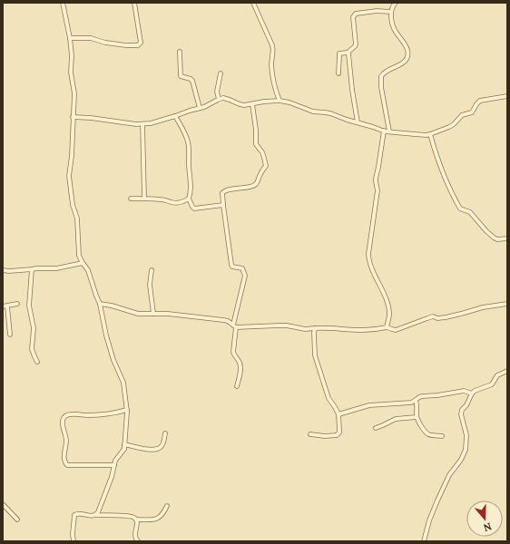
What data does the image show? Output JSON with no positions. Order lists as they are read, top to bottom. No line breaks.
{"north":"bottom"}
